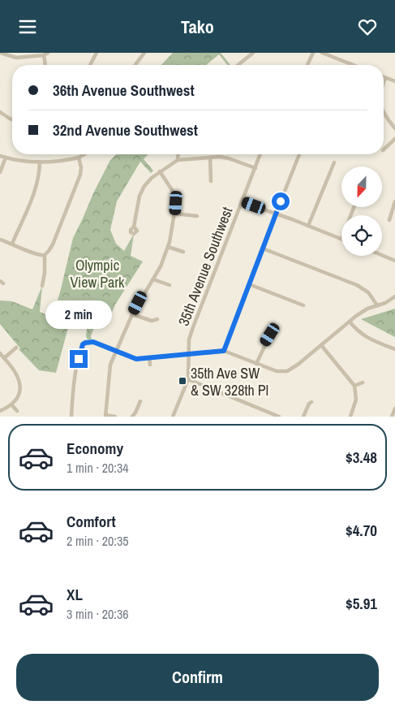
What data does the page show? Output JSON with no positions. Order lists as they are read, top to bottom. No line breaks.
{"streets":{"street":["35th Avenue Southwest"]},"parks":["Olympic View Park"],"places":{"transit":["35th Ave SW & SW 328th Pl"]},"north":"bottom","page":{"header":"Tako","banner":["36th Avenue Southwest","32nd Avenue Southwest"],"bubble":"2 min","list":[{"name":"Economy","note":"1 min · 20:34","value":"$3.48"},{"name":"Comfort","note":"2 min · 20:35","value":"$4.70"},{"name":"XL","note":"3 min · 20:36","value":"$5.91"}],"buttons":"Confirm"}}
